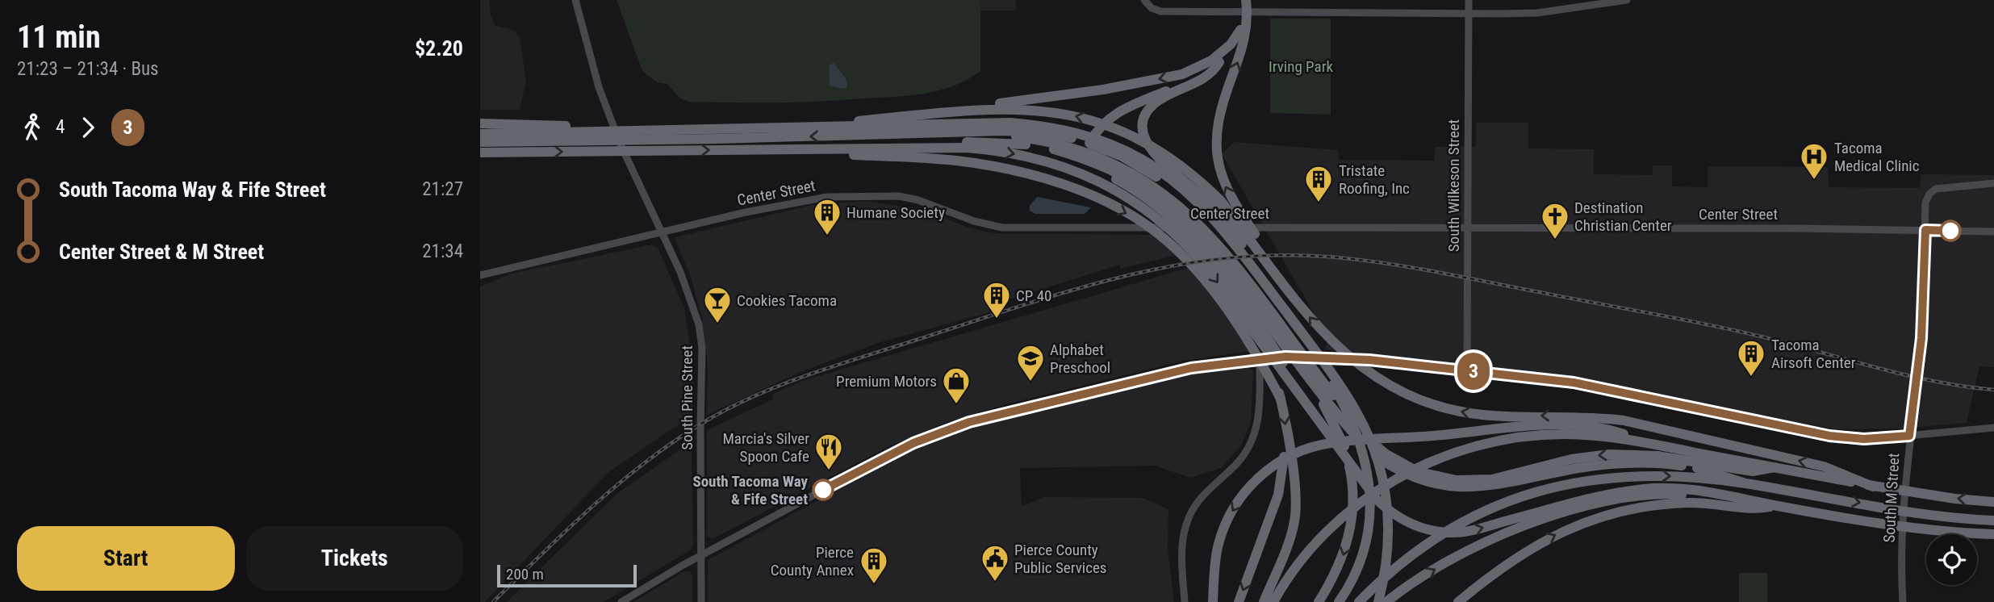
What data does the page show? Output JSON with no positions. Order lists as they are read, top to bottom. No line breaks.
{"streets":{"main road":["South Wilkeson Street","Center Street","South Pine Street","South M Street"]},"crossings":[["South Wilkeson Street","Center Street"],["Center Street","South Pine Street"],["Center Street","South M Street"]],"parks":["Irving Park"],"places":{"hospital":["Tacoma Medical Clinic"],"building":["Tristate Roofing, Inc","Humane Society","CP 40","Tacoma Airsoft Center","Pierce County Annex"],"church":["Destination Christian Center"],"bar":["Cookies Tacoma"],"school or university":["Alphabet Preschool"],"shop":["Premium Motors"],"restaurant":["Marcia's Silver Spoon Cafe"],"other":["South Tacoma Way & Fife Street"],"public building":["Pierce County Public Services"]},"lines":["bus line 3"],"scale_bar":"200 m","page":{"heading":["11 min","21:23 – 21:34 · Bus","$2.20"],"on_map":"3","legs":["4","3"],"list":[{"name":"South Tacoma Way & Fife Street","value":"21:27"},{"name":"Center Street & M Street","value":"21:34"}],"buttons":["Start","Tickets"],"scale":"200 m"}}
